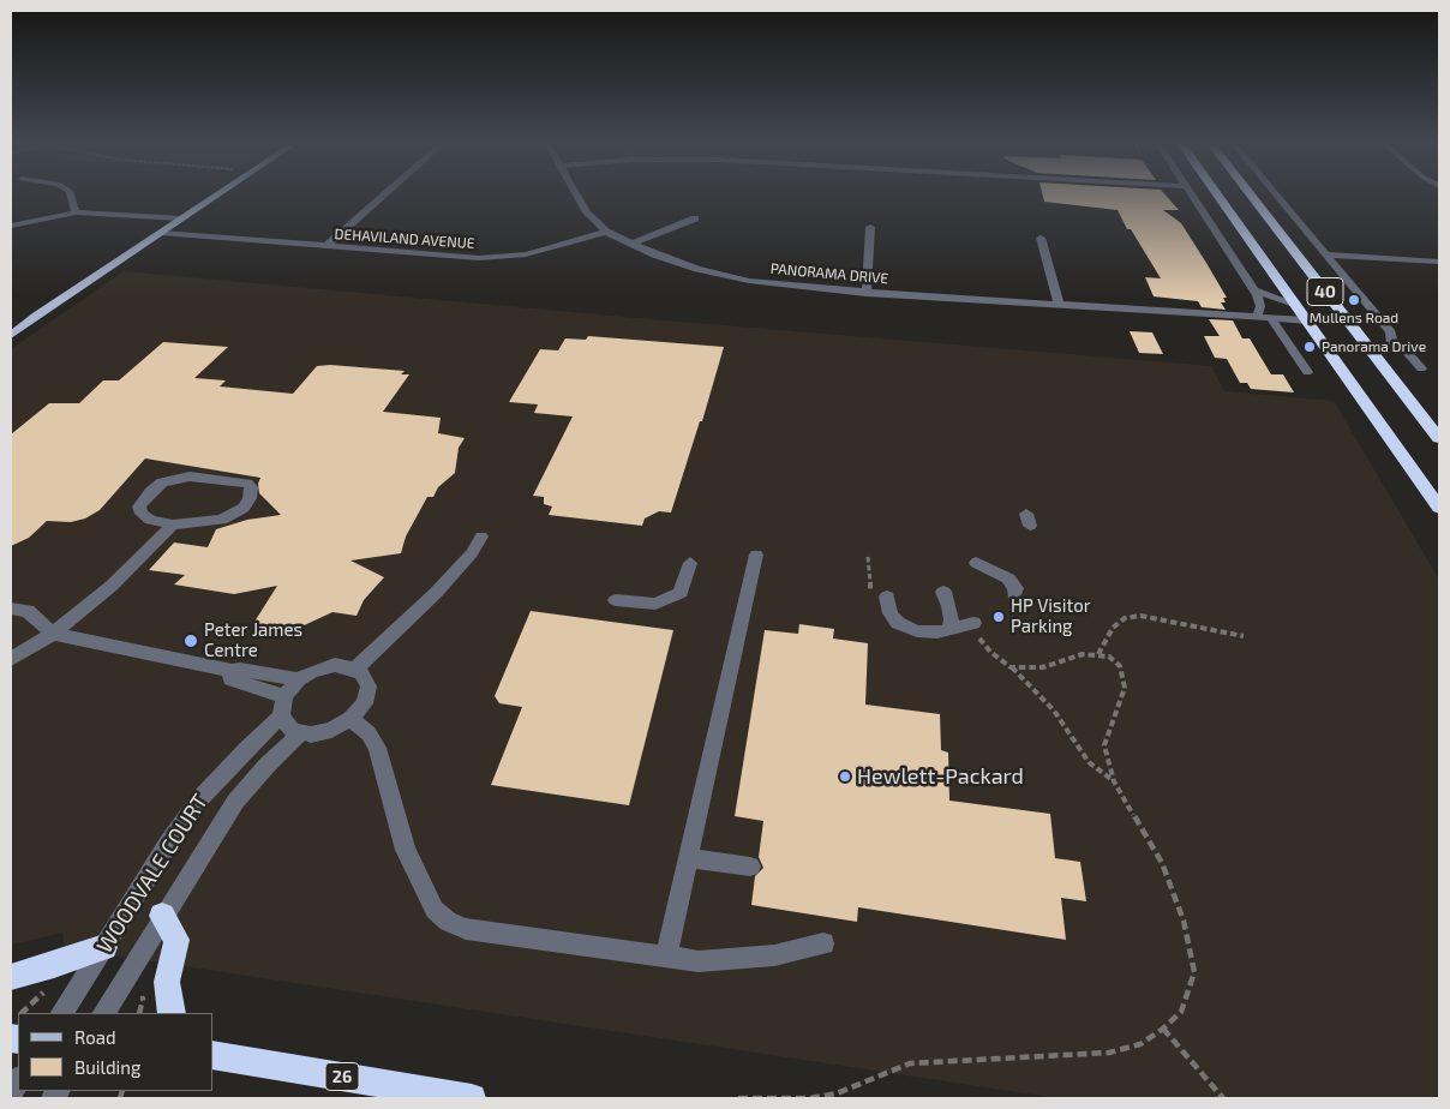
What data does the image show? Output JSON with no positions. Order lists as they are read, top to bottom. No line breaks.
{"streets":{"highway":["40","26"],"street":["DEHAVILAND AVENUE","PANORAMA DRIVE","WOODVALE COURT"]},"crossings":[["DEHAVILAND AVENUE","PANORAMA DRIVE"],["PANORAMA DRIVE","40"]],"places":["Mullens Road","Panorama Drive","HP Visitor Parking","Peter James Centre","Hewlett-Packard"],"legend":["Road","Building"]}
